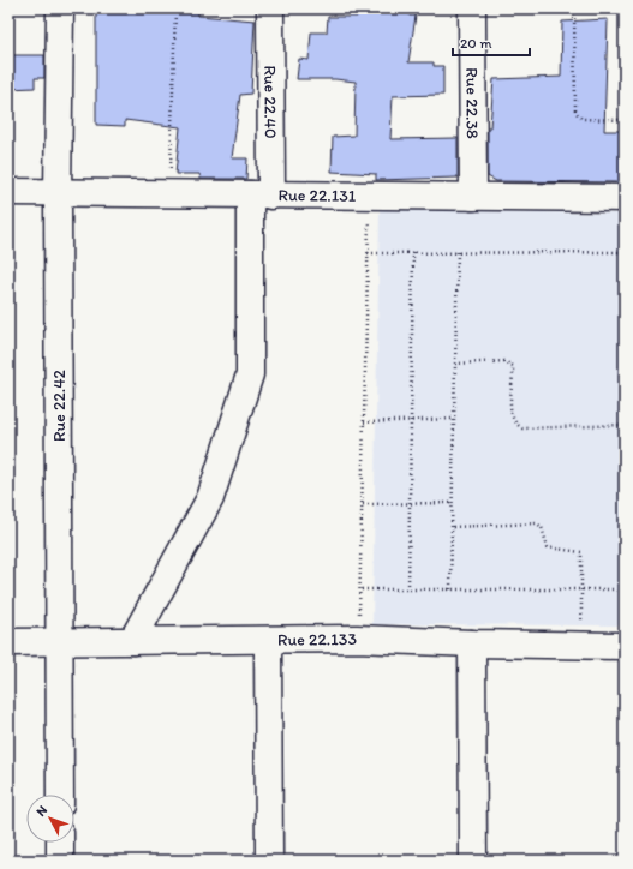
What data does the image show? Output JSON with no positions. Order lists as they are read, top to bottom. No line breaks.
{"streets":{"street":["Rue 22.40","Rue 22.38","Rue 22.131","Rue 22.42","Rue 22.133"]},"crossings":[["Rue 22.40","Rue 22.131"],["Rue 22.40","Rue 22.133"],["Rue 22.38","Rue 22.131"],["Rue 22.131","Rue 22.42"],["Rue 22.42","Rue 22.133"]],"scale_bar":"20 m","north":"top left"}
